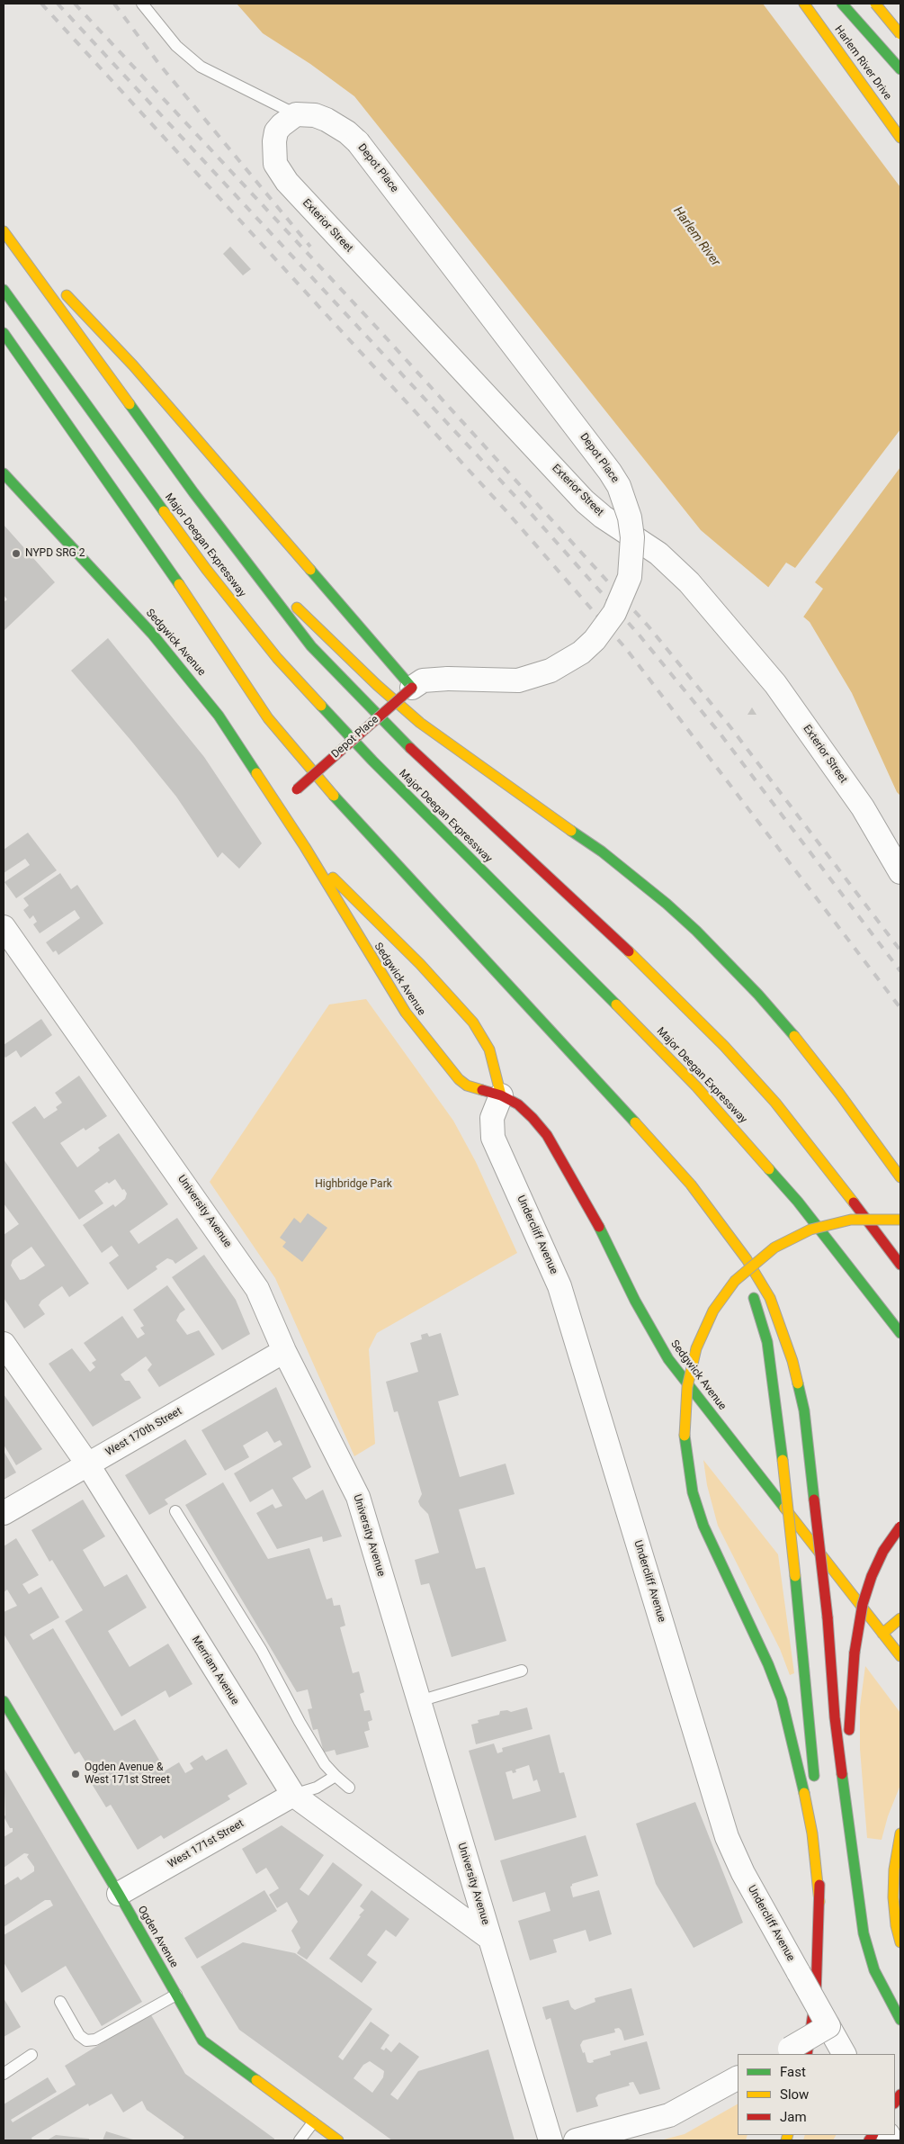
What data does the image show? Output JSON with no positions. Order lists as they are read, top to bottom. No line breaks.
{"streets":{"main road":["Harlem River Drive","Depot Place","Major Deegan Expressway","Sedgwick Avenue","Ogden Avenue"],"street":["Exterior Street","University Avenue","Undercliff Avenue","West 170th Street","Merriam Avenue","West 171st Street"]},"crossings":[["Depot Place","Exterior Street"],["Depot Place","Sedgwick Avenue"],["Sedgwick Avenue","Undercliff Avenue"],["University Avenue","West 170th Street"],["University Avenue","Merriam Avenue"],["West 170th Street","Merriam Avenue"],["Merriam Avenue","West 171st Street"],["West 171st Street","Ogden Avenue"]],"water":["Harlem River"],"parks":["Highbridge Park"],"places":["NYPD SRG 2","Ogden Avenue & West 171st Street"],"legend":["Fast","Slow","Jam"]}
